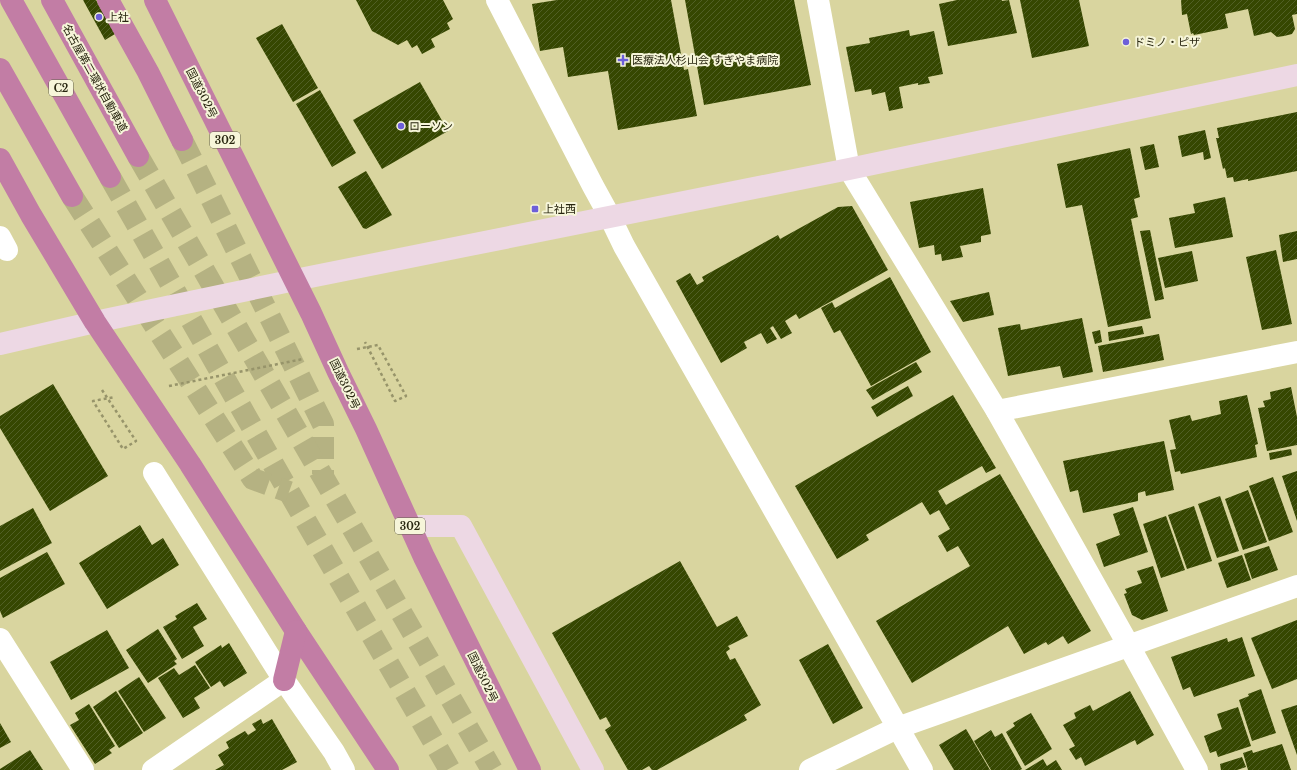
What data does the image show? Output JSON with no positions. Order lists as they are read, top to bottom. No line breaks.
{"streets":{"highway":["名古屋第二環状自動車道","C2","国道302号","302"]},"places":{"other":["上社","ドミノ・ピザ","ローソン"],"health":["医療法人杉山会 すぎやま病院"],"transit":["上社西"]}}
